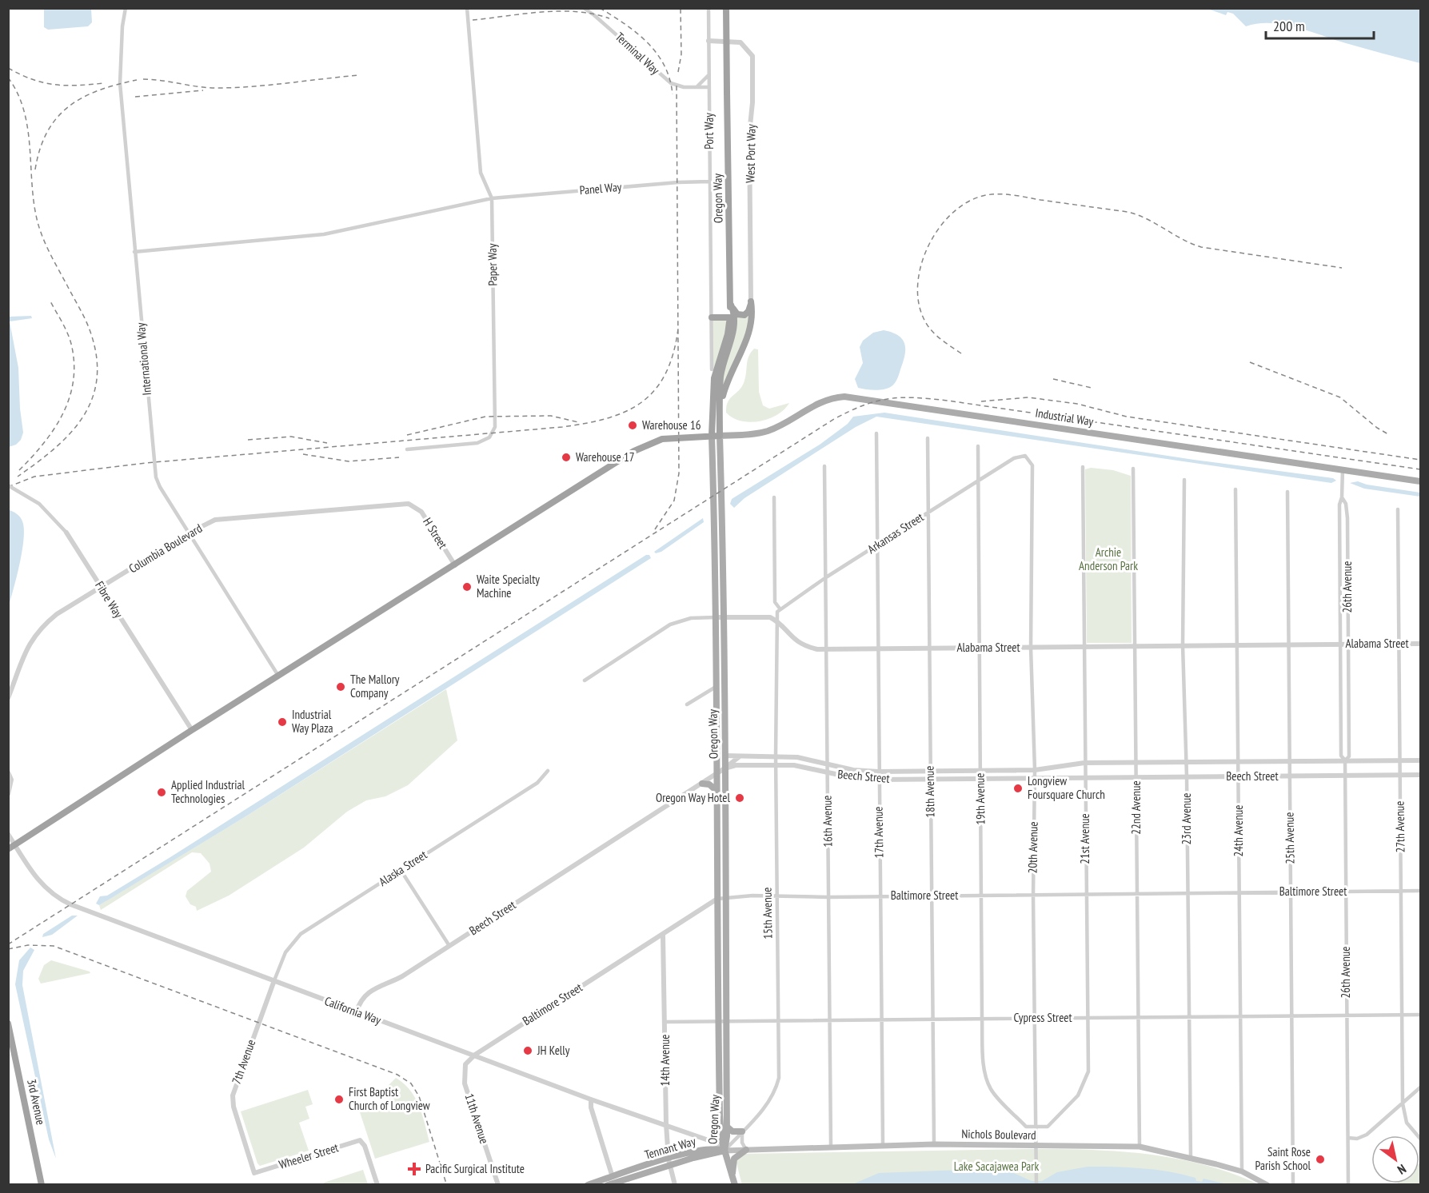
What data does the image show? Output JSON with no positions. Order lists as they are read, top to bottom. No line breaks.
{"streets":{"highway":["Oregon Way","Industrial Way","3rd Avenue"],"main road":["Nichols Boulevard","Tennant Way"],"street":["Terminal Way","Port Way","West Port Way","Panel Way","Paper Way","International Way","H Street","Arkansas Street","Columbia Boulevard","26th Avenue","Fibre Way","Alabama Street","Beech Street","18th Avenue","19th Avenue","22nd Avenue","23rd Avenue","16th Avenue","27th Avenue","24th Avenue","17th Avenue","25th Avenue","21st Avenue","20th Avenue","Alaska Street","Baltimore Street","15th Avenue","California Way","Cypress Street","14th Avenue","7th Avenue","11th Avenue","Wheeler Street"]},"crossings":[["Terminal Way","Port Way"],["Port Way","West Port Way"],["Port Way","Panel Way"],["Panel Way","Paper Way"],["Panel Way","International Way"],["Oregon Way","Industrial Way"],["Oregon Way","Beech Street"],["Oregon Way","Baltimore Street"],["Oregon Way","15th Avenue"],["Oregon Way","California Way"],["Oregon Way","Cypress Street"],["Oregon Way","Nichols Boulevard"],["Oregon Way","Tennant Way"],["International Way","Industrial Way"],["International Way","Columbia Boulevard"],["Industrial Way","H Street"],["Industrial Way","26th Avenue"],["Industrial Way","Fibre Way"],["Industrial Way","California Way"],["H Street","Columbia Boulevard"],["Arkansas Street","18th Avenue"],["Arkansas Street","19th Avenue"],["Arkansas Street","16th Avenue"],["Arkansas Street","17th Avenue"],["Arkansas Street","20th Avenue"],["Columbia Boulevard","Fibre Way"],["26th Avenue","Alabama Street"],["26th Avenue","Beech Street"],["26th Avenue","Baltimore Street"],["26th Avenue","Cypress Street"],["Alabama Street","18th Avenue"],["Alabama Street","19th Avenue"],["Alabama Street","22nd Avenue"],["Alabama Street","23rd Avenue"],["Alabama Street","16th Avenue"],["Alabama Street","27th Avenue"],["Alabama Street","24th Avenue"],["Alabama Street","17th Avenue"],["Alabama Street","25th Avenue"],["Alabama Street","21st Avenue"],["Alabama Street","20th Avenue"],["Alabama Street","15th Avenue"],["Beech Street","18th Avenue"],["Beech Street","19th Avenue"],["Beech Street","22nd Avenue"],["Beech Street","23rd Avenue"],["Beech Street","16th Avenue"],["Beech Street","27th Avenue"],["Beech Street","24th Avenue"],["Beech Street","17th Avenue"],["Beech Street","25th Avenue"],["Beech Street","21st Avenue"],["Beech Street","20th Avenue"],["Beech Street","15th Avenue"],["Beech Street","California Way"],["18th Avenue","Baltimore Street"],["18th Avenue","Cypress Street"],["18th Avenue","Nichols Boulevard"],["19th Avenue","21st Avenue"],["19th Avenue","20th Avenue"],["19th Avenue","Baltimore Street"],["19th Avenue","Cypress Street"],["22nd Avenue","Baltimore Street"],["22nd Avenue","Cypress Street"],["22nd Avenue","Nichols Boulevard"],["23rd Avenue","Baltimore Street"],["23rd Avenue","Cypress Street"],["23rd Avenue","Nichols Boulevard"],["16th Avenue","Baltimore Street"],["16th Avenue","Cypress Street"],["16th Avenue","Nichols Boulevard"],["27th Avenue","Baltimore Street"],["27th Avenue","Cypress Street"],["24th Avenue","Baltimore Street"],["24th Avenue","Cypress Street"],["24th Avenue","Nichols Boulevard"],["17th Avenue","Baltimore Street"],["17th Avenue","Cypress Street"],["17th Avenue","Nichols Boulevard"],["25th Avenue","Baltimore Street"],["25th Avenue","Cypress Street"],["21st Avenue","20th Avenue"],["21st Avenue","Baltimore Street"],["21st Avenue","Cypress Street"],["20th Avenue","Baltimore Street"],["20th Avenue","Cypress Street"],["20th Avenue","Nichols Boulevard"],["Alaska Street","California Way"],["Alaska Street","7th Avenue"],["Baltimore Street","15th Avenue"],["Baltimore Street","California Way"],["Baltimore Street","14th Avenue"],["Baltimore Street","11th Avenue"],["15th Avenue","California Way"],["15th Avenue","Cypress Street"],["15th Avenue","Nichols Boulevard"],["15th Avenue","Tennant Way"],["California Way","14th Avenue"],["California Way","7th Avenue"],["California Way","11th Avenue"],["California Way","Nichols Boulevard"],["California Way","Tennant Way"],["Cypress Street","14th Avenue"],["14th Avenue","Tennant Way"],["7th Avenue","Wheeler Street"],["Nichols Boulevard","Tennant Way"]],"parks":["Archie Anderson Park","Lake Sacajawea Park"],"places":{"other":["Warehouse 16","Warehouse 17","Waite Specialty Machine","The Mallory Company","Industrial Way Plaza","Longview Foursquare Church","Applied Industrial Technologies","Oregon Way Hotel","JH Kelly","First Baptist Church of Longview","Saint Rose Parish School"],"health":["Pacific Surgical Institute"]},"scale_bar":"200 m","north":"bottom right"}
